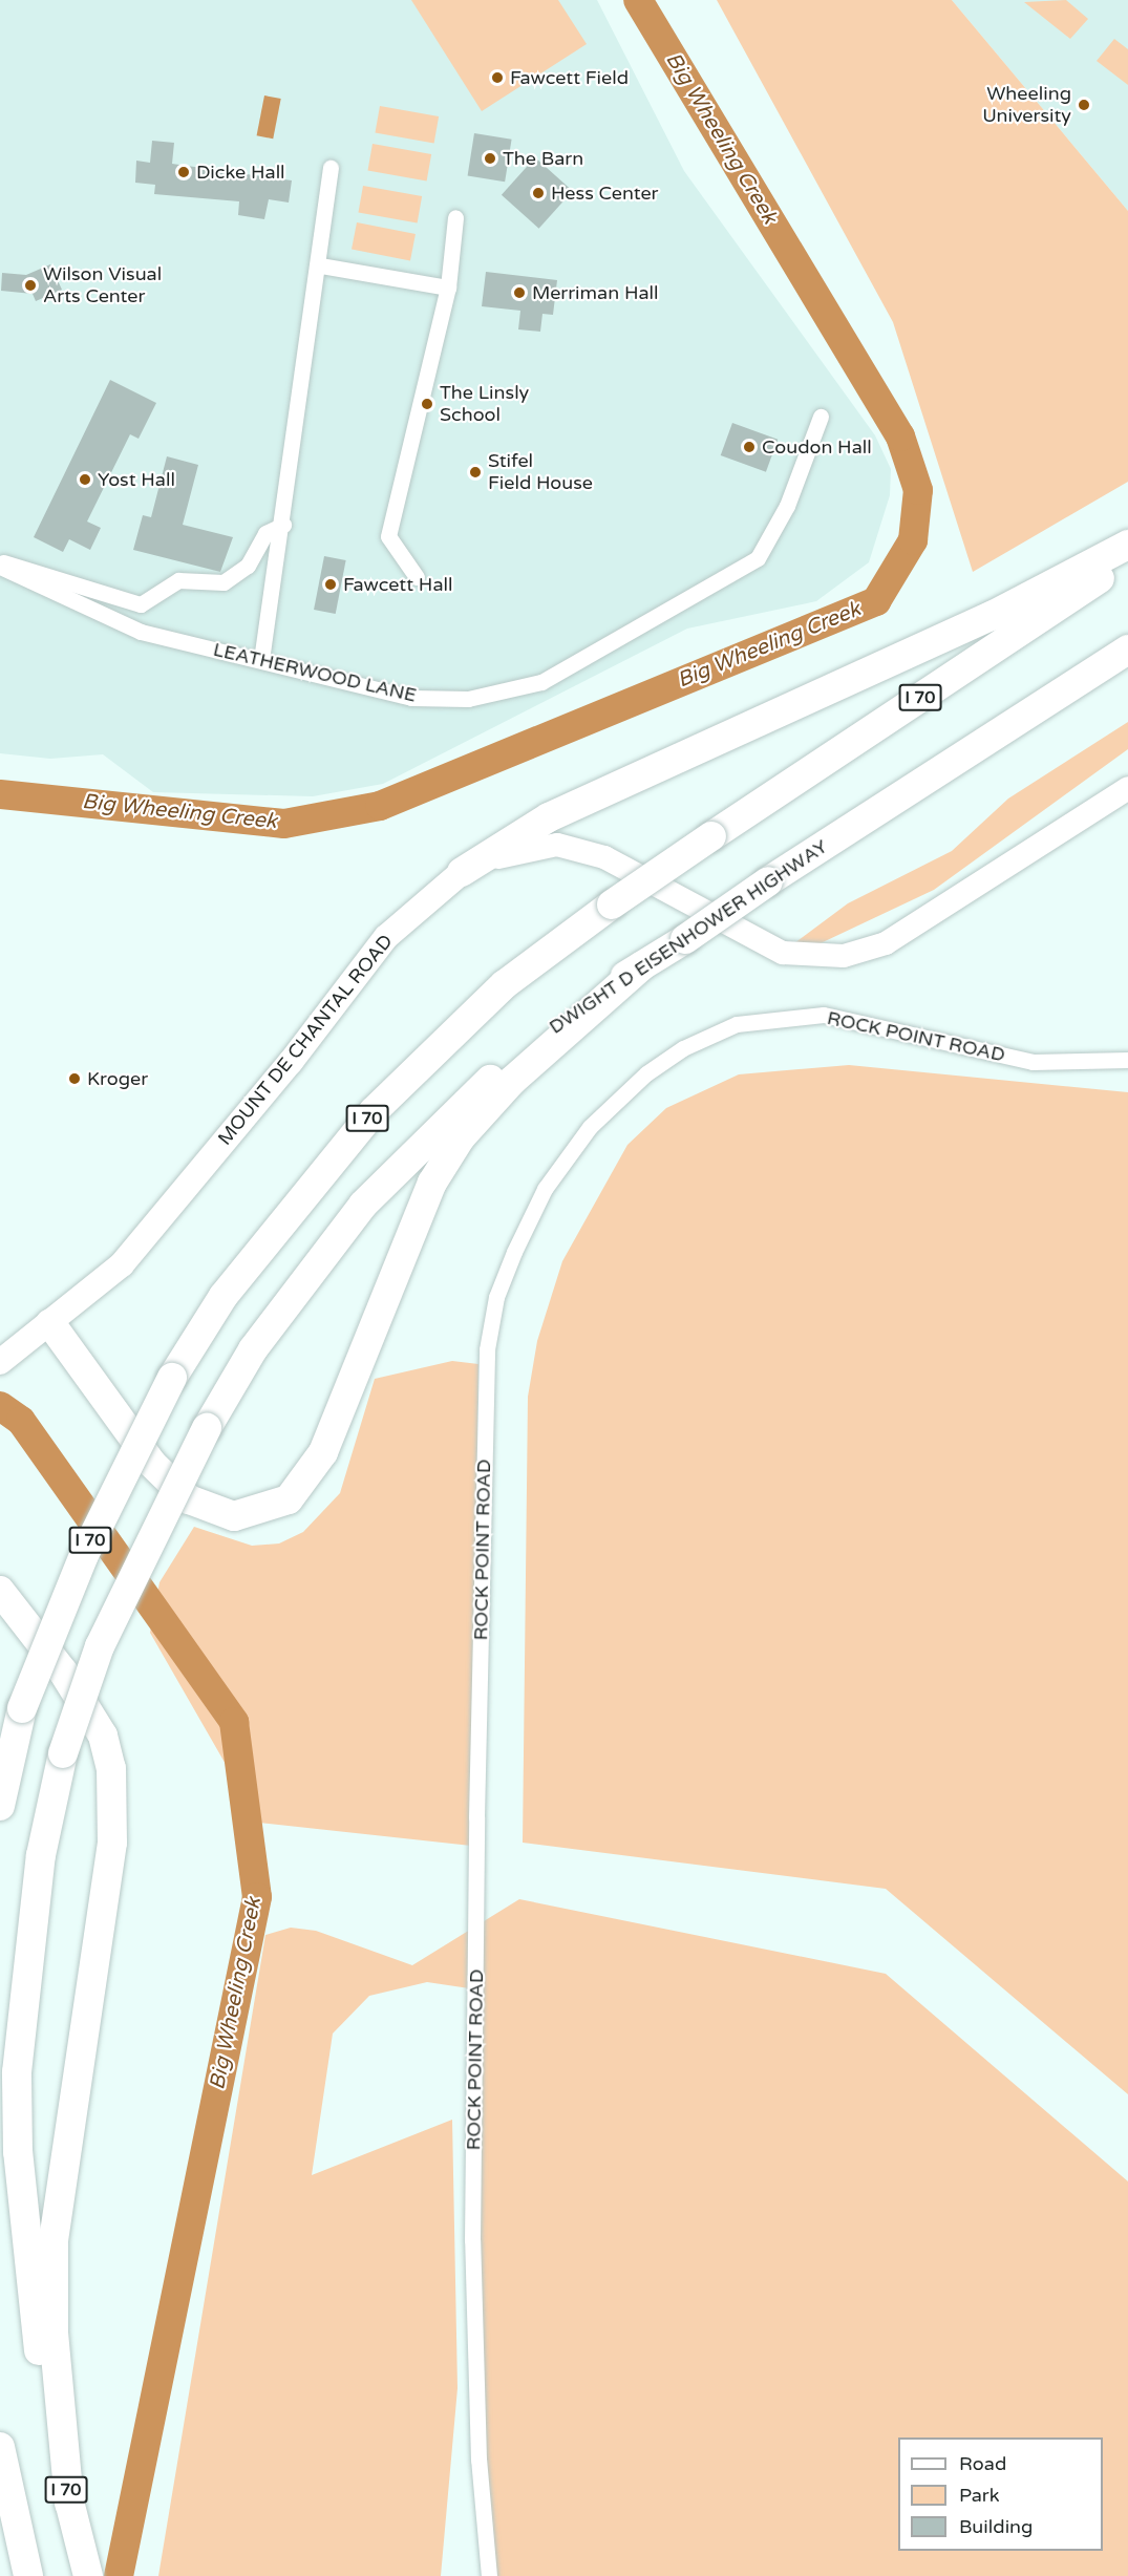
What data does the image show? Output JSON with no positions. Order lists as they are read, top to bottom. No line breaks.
{"streets":{"highway":["I 70","DWIGHT D EISENHOWER HIGHWAY"],"main road":["MOUNT DE CHANTAL ROAD"],"street":["LEATHERWOOD LANE","ROCK POINT ROAD"]},"crossings":[["I 70","DWIGHT D EISENHOWER HIGHWAY"]],"water":["Big Wheeling Creek"],"places":["Fawcett Field","Wheeling University","The Barn","Dicke Hall","Hess Center","Wilson Visual Arts Center","Merriman Hall","The Linsly School","Coudon Hall","Stifel Field House","Yost Hall","Fawcett Hall","Kroger"],"legend":["Road","Park","Building"]}
